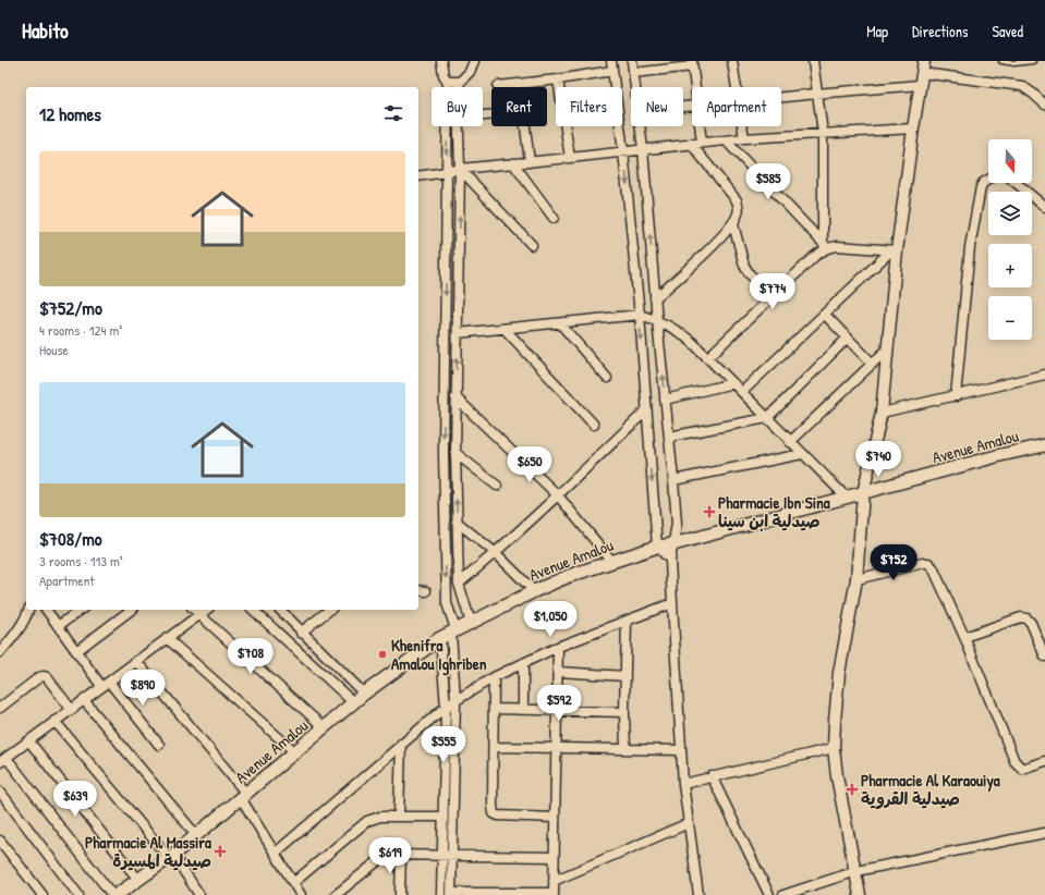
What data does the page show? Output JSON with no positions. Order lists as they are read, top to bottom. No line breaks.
{"streets":{"main road":["Avenue Amalou"]},"places":{"health":["Pharmacie Ibn Sina صيدلية ابن سينا","Pharmacie Al Karaouiya صيدلية القروية","Pharmacie Al Massira صيدلية المسيرة"],"other":["Khenifra Amalou Ighriben"]},"north":"bottom","page":{"header":"Habito","nav":["Map","Directions","Saved"],"chip":["Buy","Rent","Filters","New","Apartment"],"heading":"12 homes","map_buttons":["+","−"],"list":[{"name":"$752/mo","note":"4 rooms · 124 m² · House"},{"name":"$708/mo","note":"3 rooms · 113 m² · Apartment"}],"price":["$585","$774","$740","$650","$752","$1,050","$708","$890","$592","$555","$639","$619"]}}
